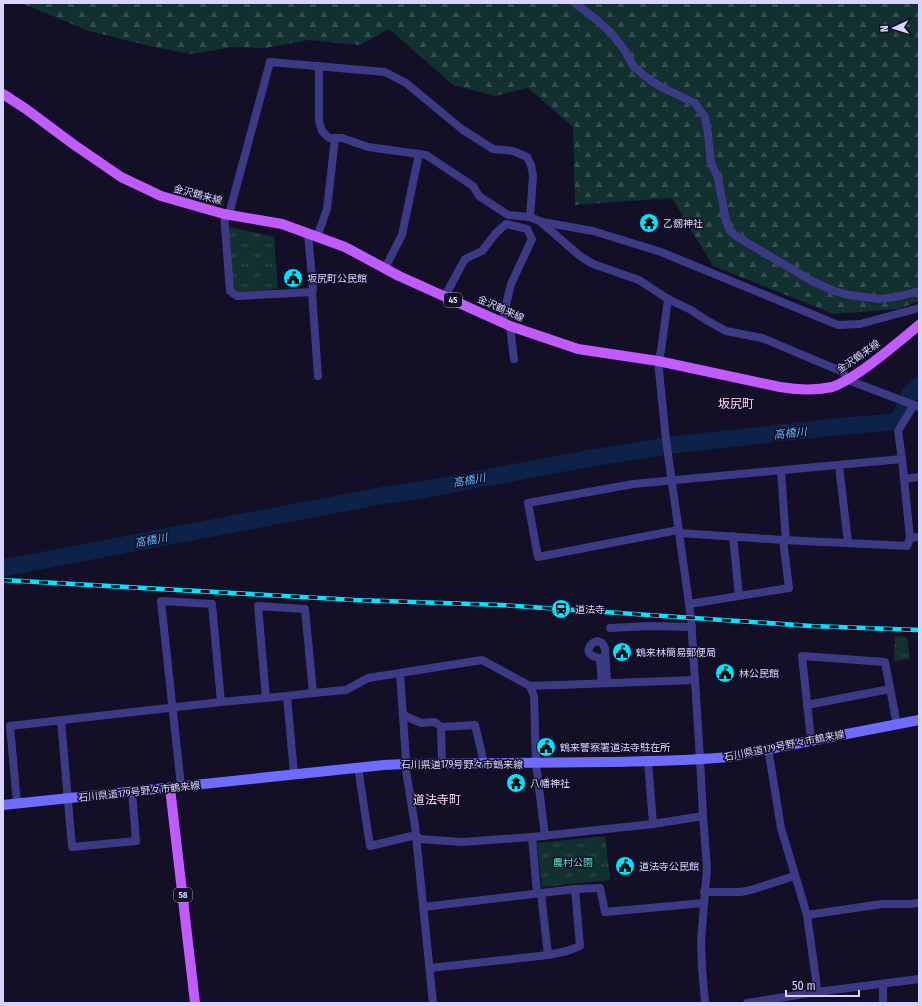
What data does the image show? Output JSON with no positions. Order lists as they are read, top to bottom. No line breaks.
{"streets":{"main road":["金沢鶴来線","45","石川県道179号野々市鶴来線","58"]},"crossings":[["石川県道179号野々市鶴来線","58"]],"districts":["坂尻町","道法寺町"],"water":["高橋川"],"parks":["農村公園"],"places":{"temple":["乙劔神社","八幡神社"],"public building":["坂尻町公民館","鶴来林簡易郵便局","林公民館","鶴来警察署道法寺駐在所","道法寺公民館"],"station":["道法寺"]},"scale_bar":"50 m","north":"left"}
